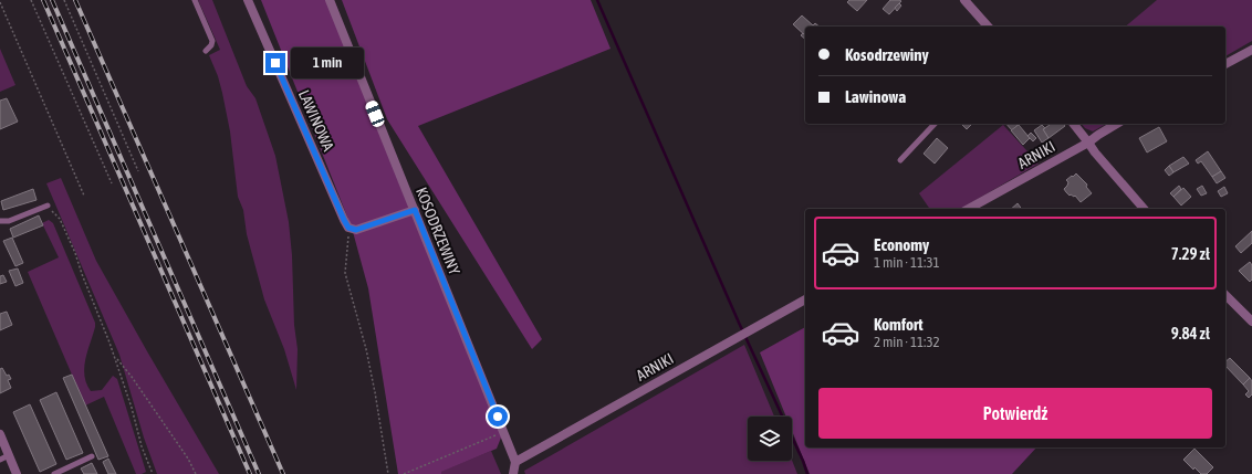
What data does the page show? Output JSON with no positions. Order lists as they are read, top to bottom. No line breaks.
{"streets":{"street":["LAWINOWA","ARNIKI","KOSODRZEWINY"]},"crossings":[["ARNIKI","KOSODRZEWINY"]],"page":{"banner":["Kosodrzewiny","Lawinowa"],"bubble":"1 min","list":[{"name":"Economy","note":"1 min · 11:31","value":"7.29 zł"},{"name":"Komfort","note":"2 min · 11:32","value":"9.84 zł"}],"buttons":"Potwierdź"}}
